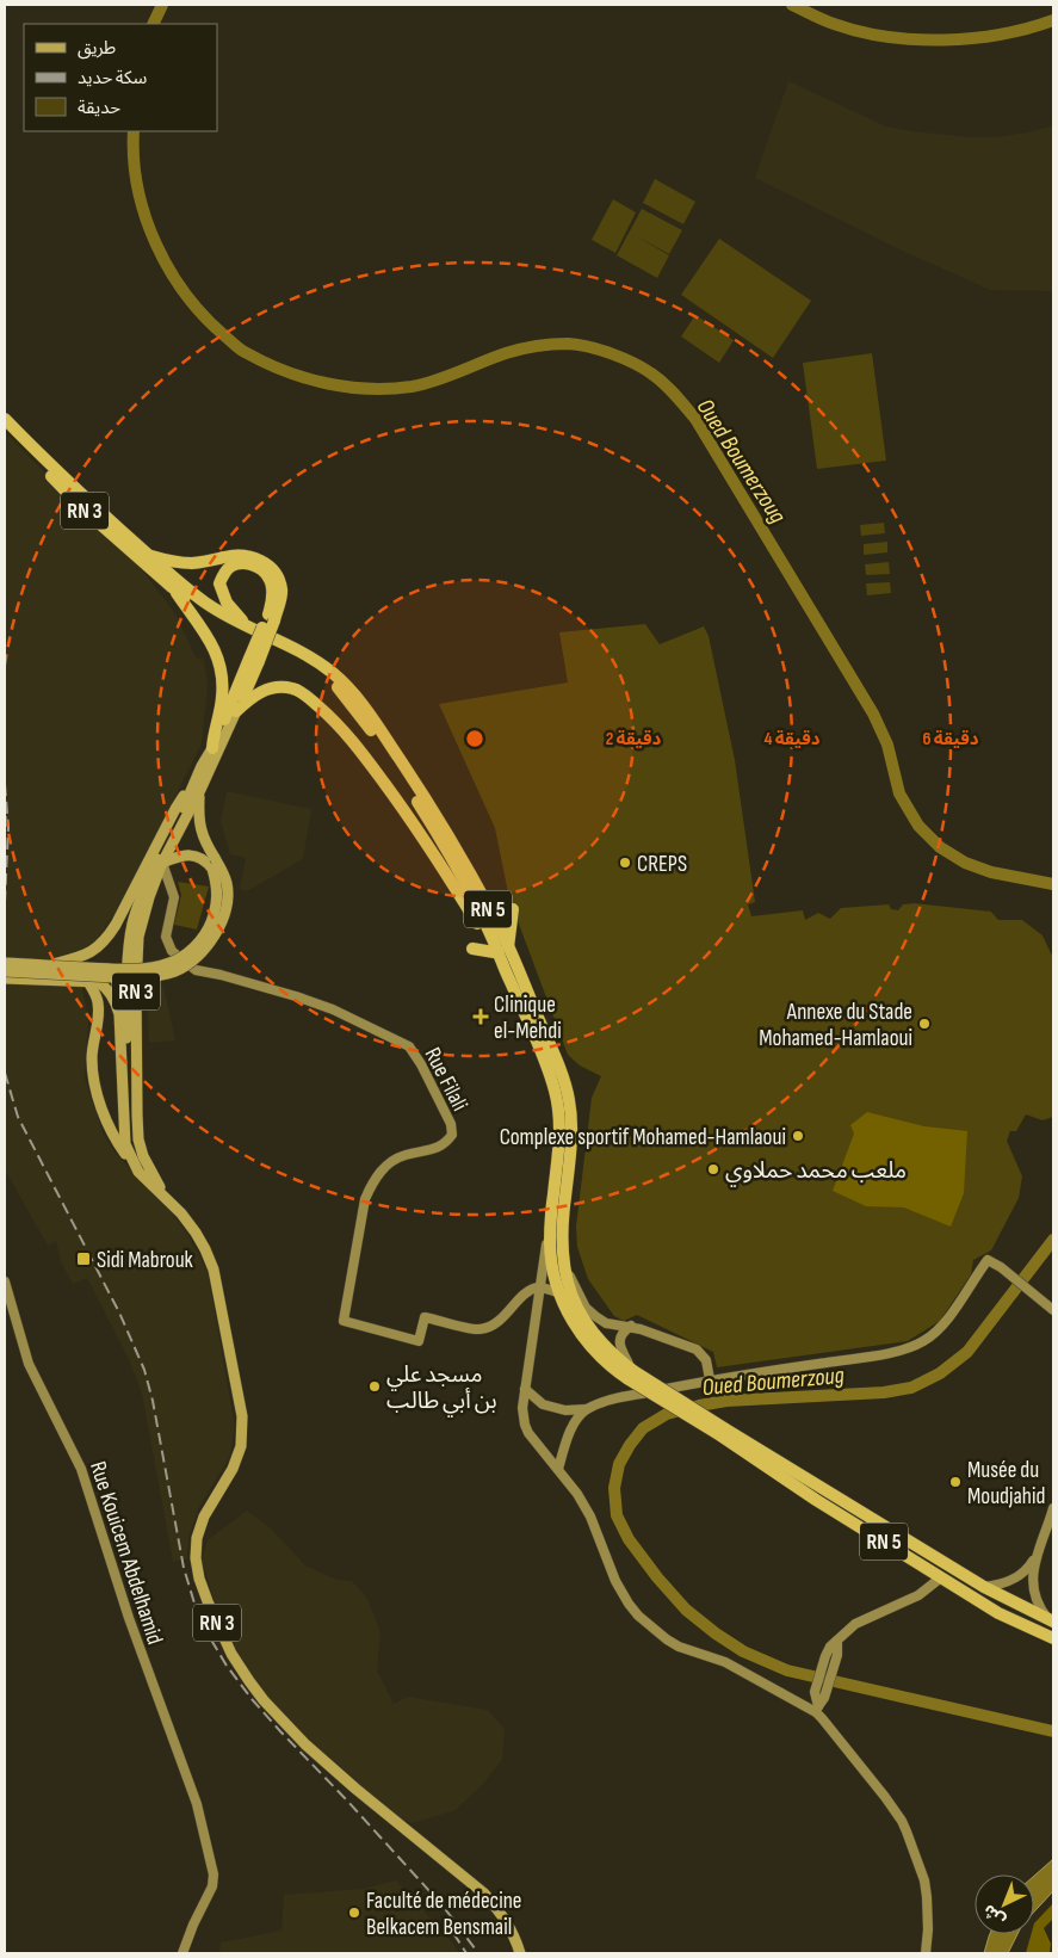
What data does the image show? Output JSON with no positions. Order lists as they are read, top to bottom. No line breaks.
{"streets":{"highway":["RN 3","RN 5"],"street":["Rue Filali","Rue Kouicem Abdelhamid"]},"crossings":[["RN 3","RN 5"]],"water":["Oued Boumerzoug"],"places":{"other":["CREPS","Annexe du Stade Mohamed-Hamlaoui","Complexe sportif Mohamed-Hamlaoui","ملعب محمد حملاوي","مسجد علي بن أبي طالب","Musée du Moudjahid","Faculté de médecine Belkacem Bensmail"],"health":["Clinique el-Mehdi"],"transit":["Sidi Mabrouk"]},"legend":["طريق","سكة حديد","حديقة"],"north":"bottom left","rings":["2 دقيقة","4 دقيقة","6 دقيقة"]}
